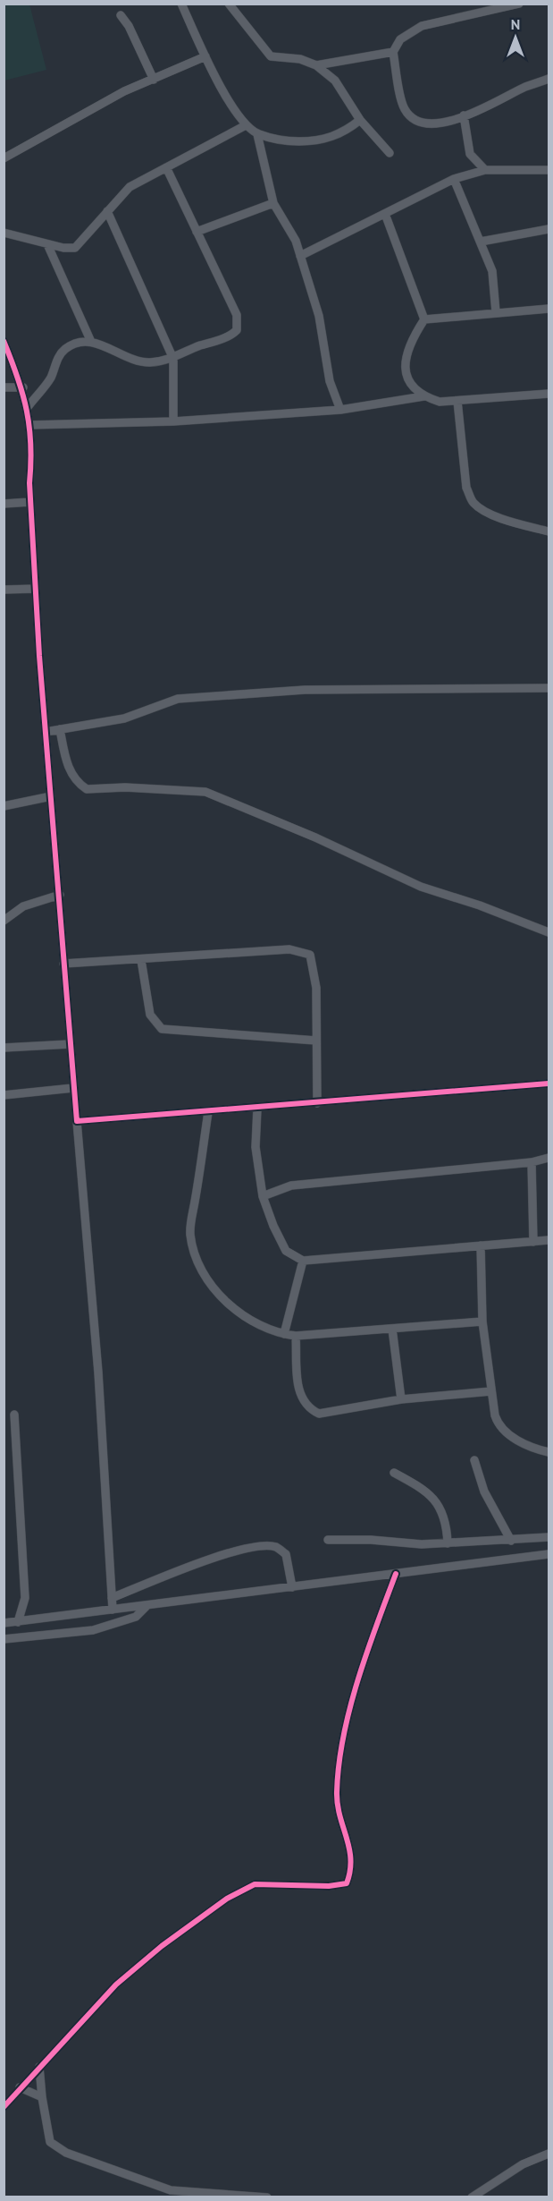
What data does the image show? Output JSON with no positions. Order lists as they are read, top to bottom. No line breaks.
{"north":"top"}
